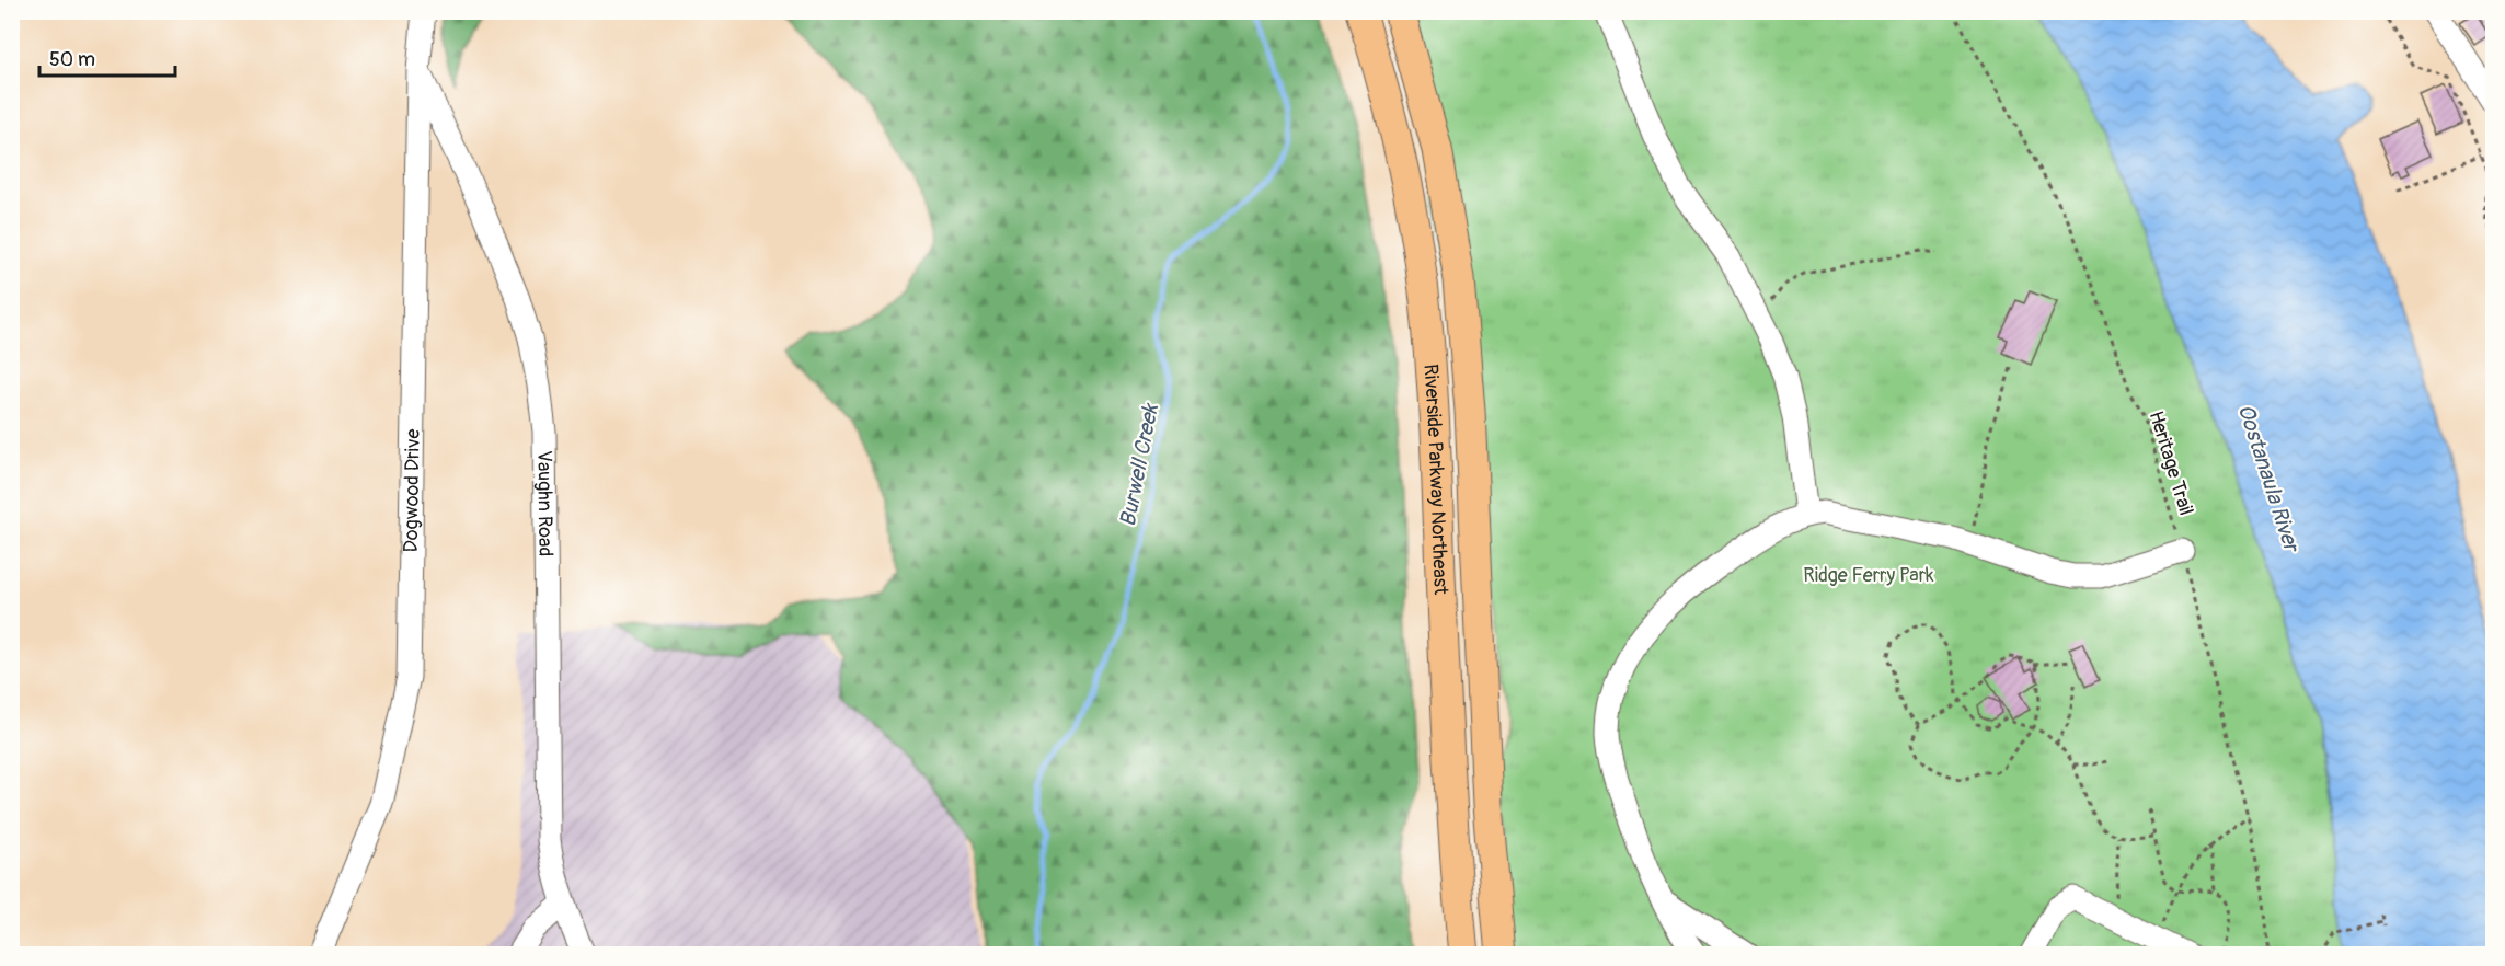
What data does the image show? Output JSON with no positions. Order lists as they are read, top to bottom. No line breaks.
{"streets":{"main road":["Riverside Parkway Northeast"],"street":["Dogwood Drive","Vaughn Road"],"path":["Heritage Trail"]},"crossings":[["Dogwood Drive","Vaughn Road"]],"water":["Burwell Creek","Oostanaula River"],"parks":["Ridge Ferry Park"],"scale_bar":"50 m"}
